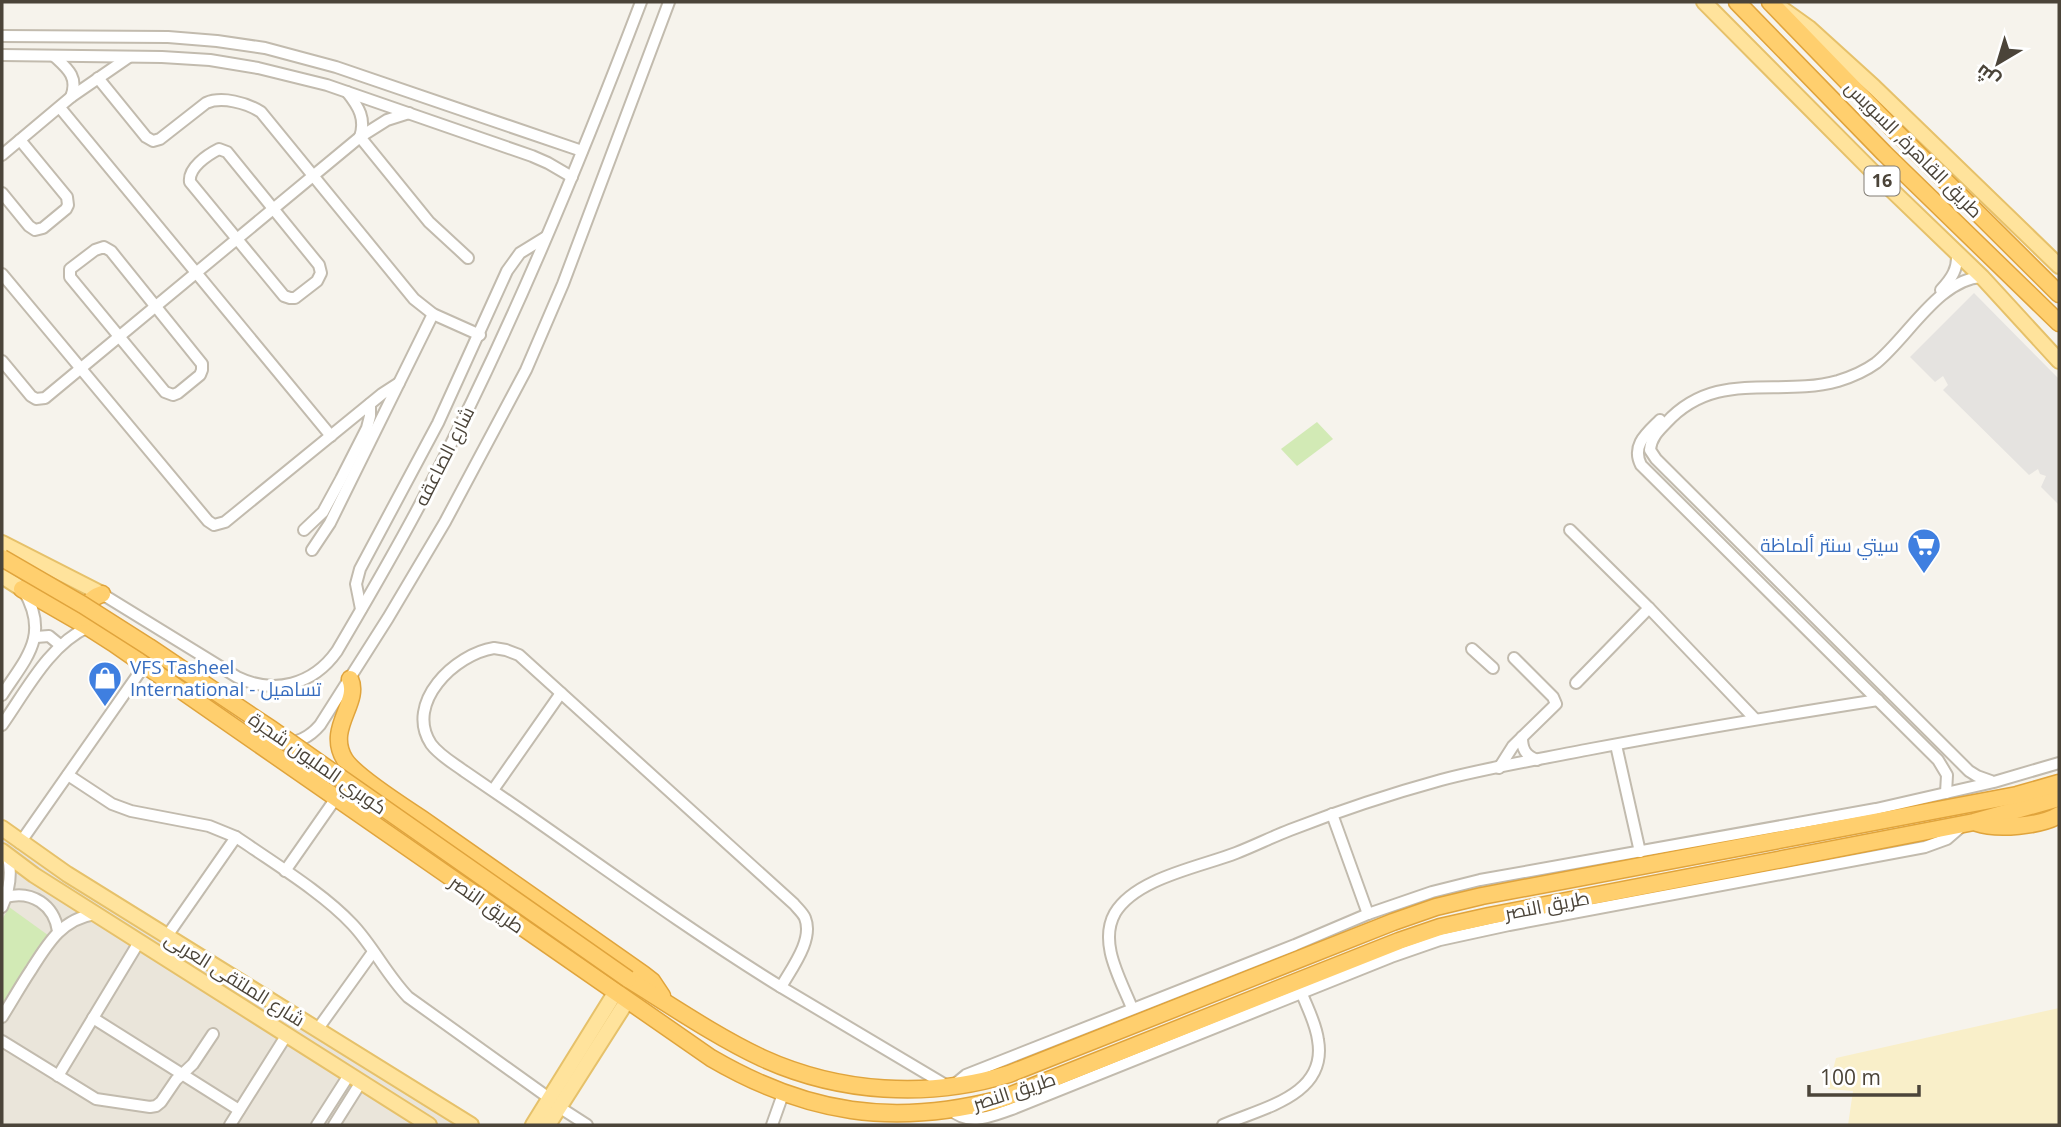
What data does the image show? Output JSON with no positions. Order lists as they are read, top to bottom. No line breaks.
{"streets":{"highway":["طريق القاهرة, السويس","16","كوبري المليون شجرة","طريق النصر"],"main road":["شارع الملتقى العربى"],"street":["شارع الصاعقه"]},"crossings":[["طريق القاهرة, السويس","16"],["شارع الصاعقه","طريق النصر"],["كوبري المليون شجرة","طريق النصر"]],"places":{"supermarket":["سيتي سنتر ألماظة"],"shop":["VFS Tasheel International - تساهيل"]},"scale_bar":"100 m","north":"bottom left"}
